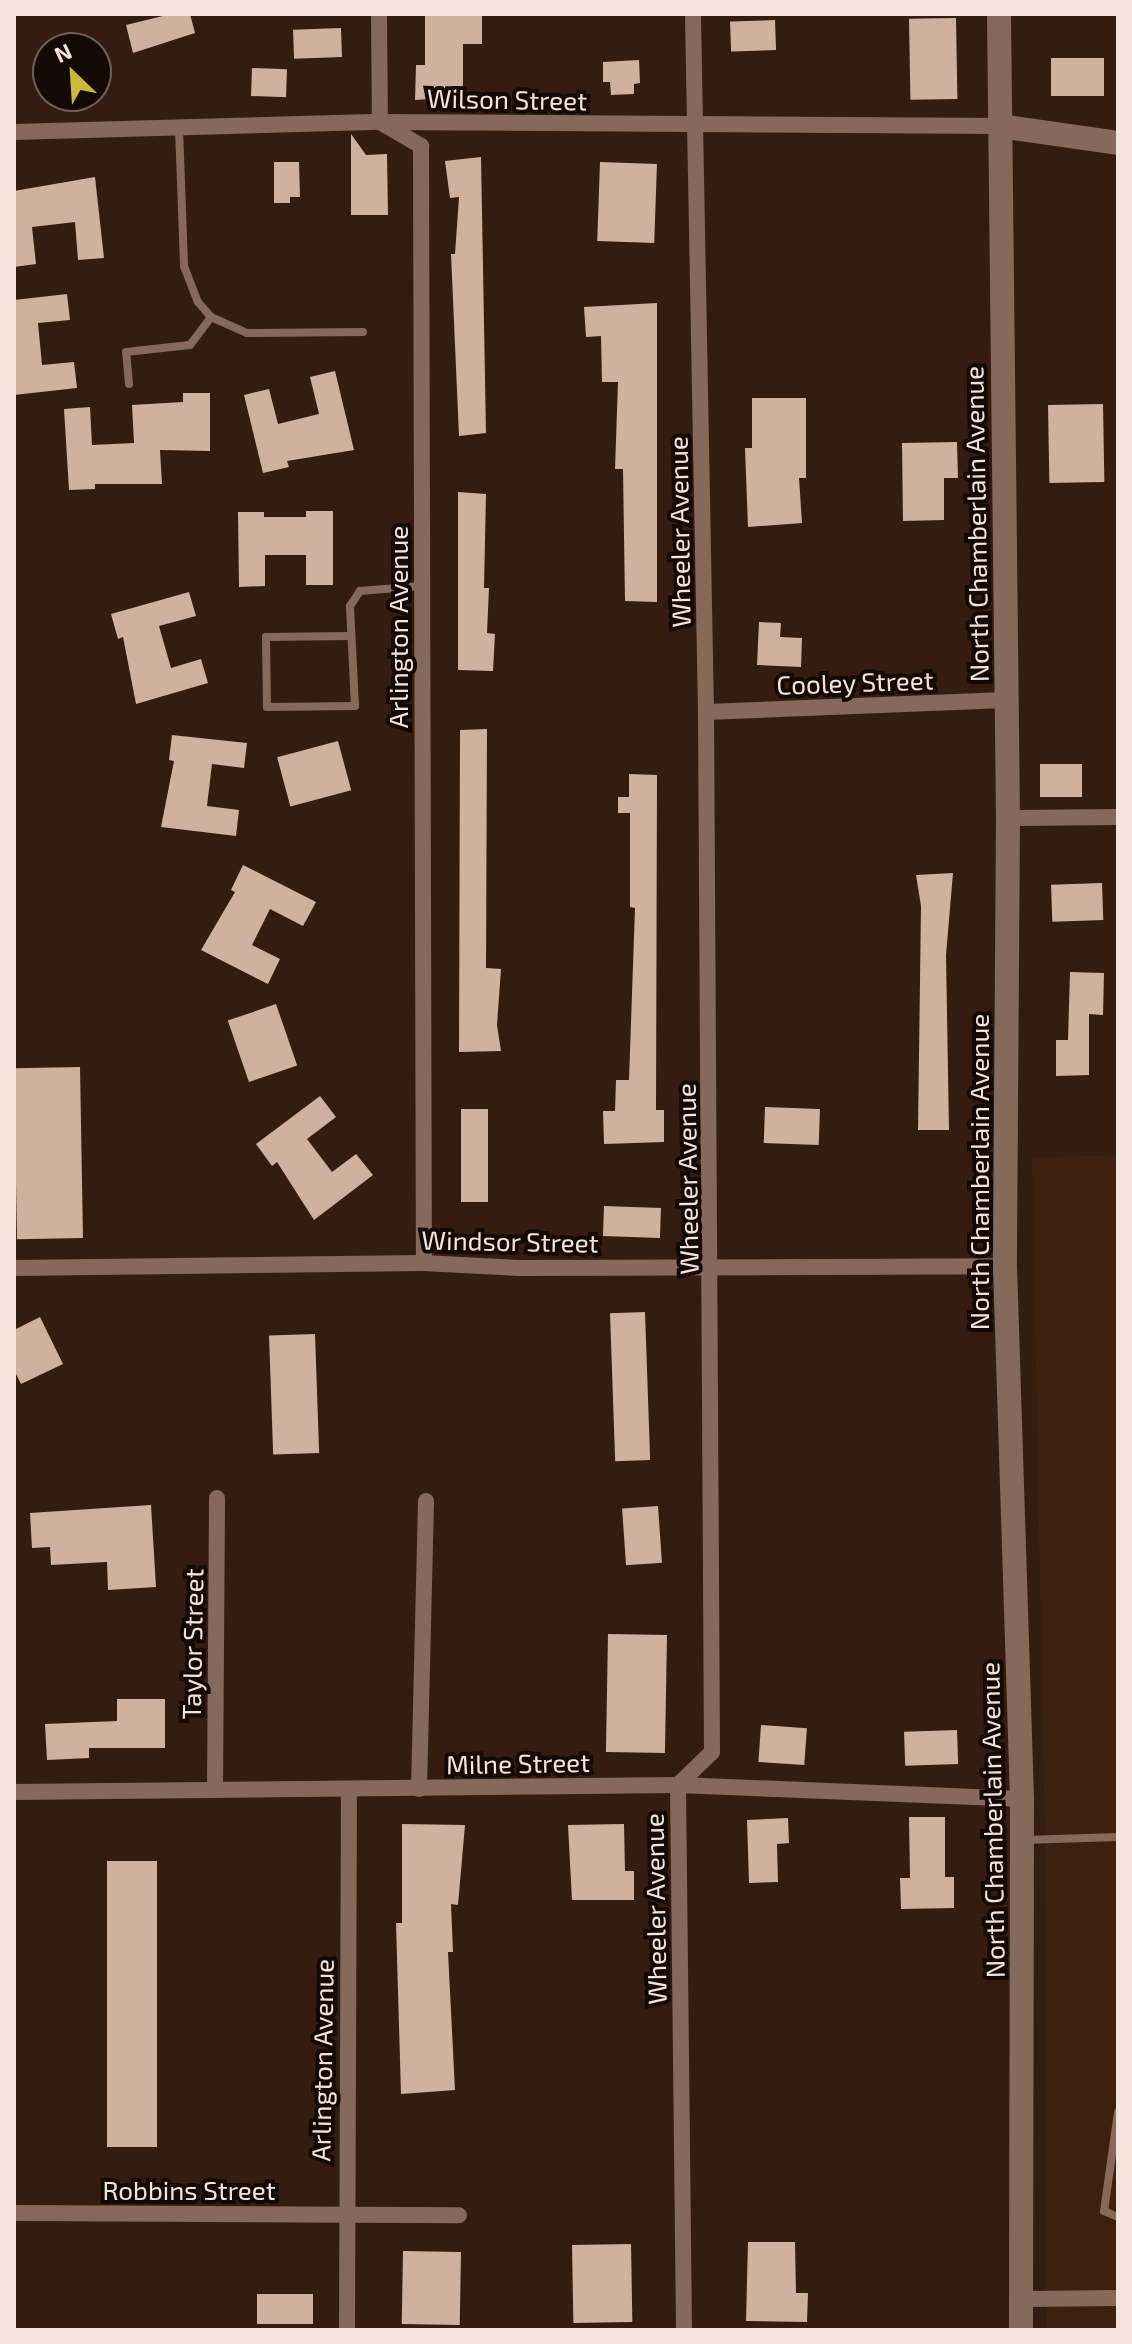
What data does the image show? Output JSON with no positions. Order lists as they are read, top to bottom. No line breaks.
{"streets":{"street":["Wilson Street","North Chamberlain Avenue","Wheeler Avenue","Arlington Avenue","Cooley Street","Windsor Street","Taylor Street","Milne Street","Robbins Street"]},"crossings":[["Wilson Street","North Chamberlain Avenue"],["Wilson Street","Wheeler Avenue"],["Wilson Street","Arlington Avenue"],["North Chamberlain Avenue","Cooley Street"],["North Chamberlain Avenue","Windsor Street"],["North Chamberlain Avenue","Milne Street"],["Wheeler Avenue","Cooley Street"],["Wheeler Avenue","Windsor Street"],["Wheeler Avenue","Milne Street"],["Arlington Avenue","Windsor Street"],["Arlington Avenue","Milne Street"],["Arlington Avenue","Robbins Street"],["Taylor Street","Milne Street"]],"north":"top left"}
